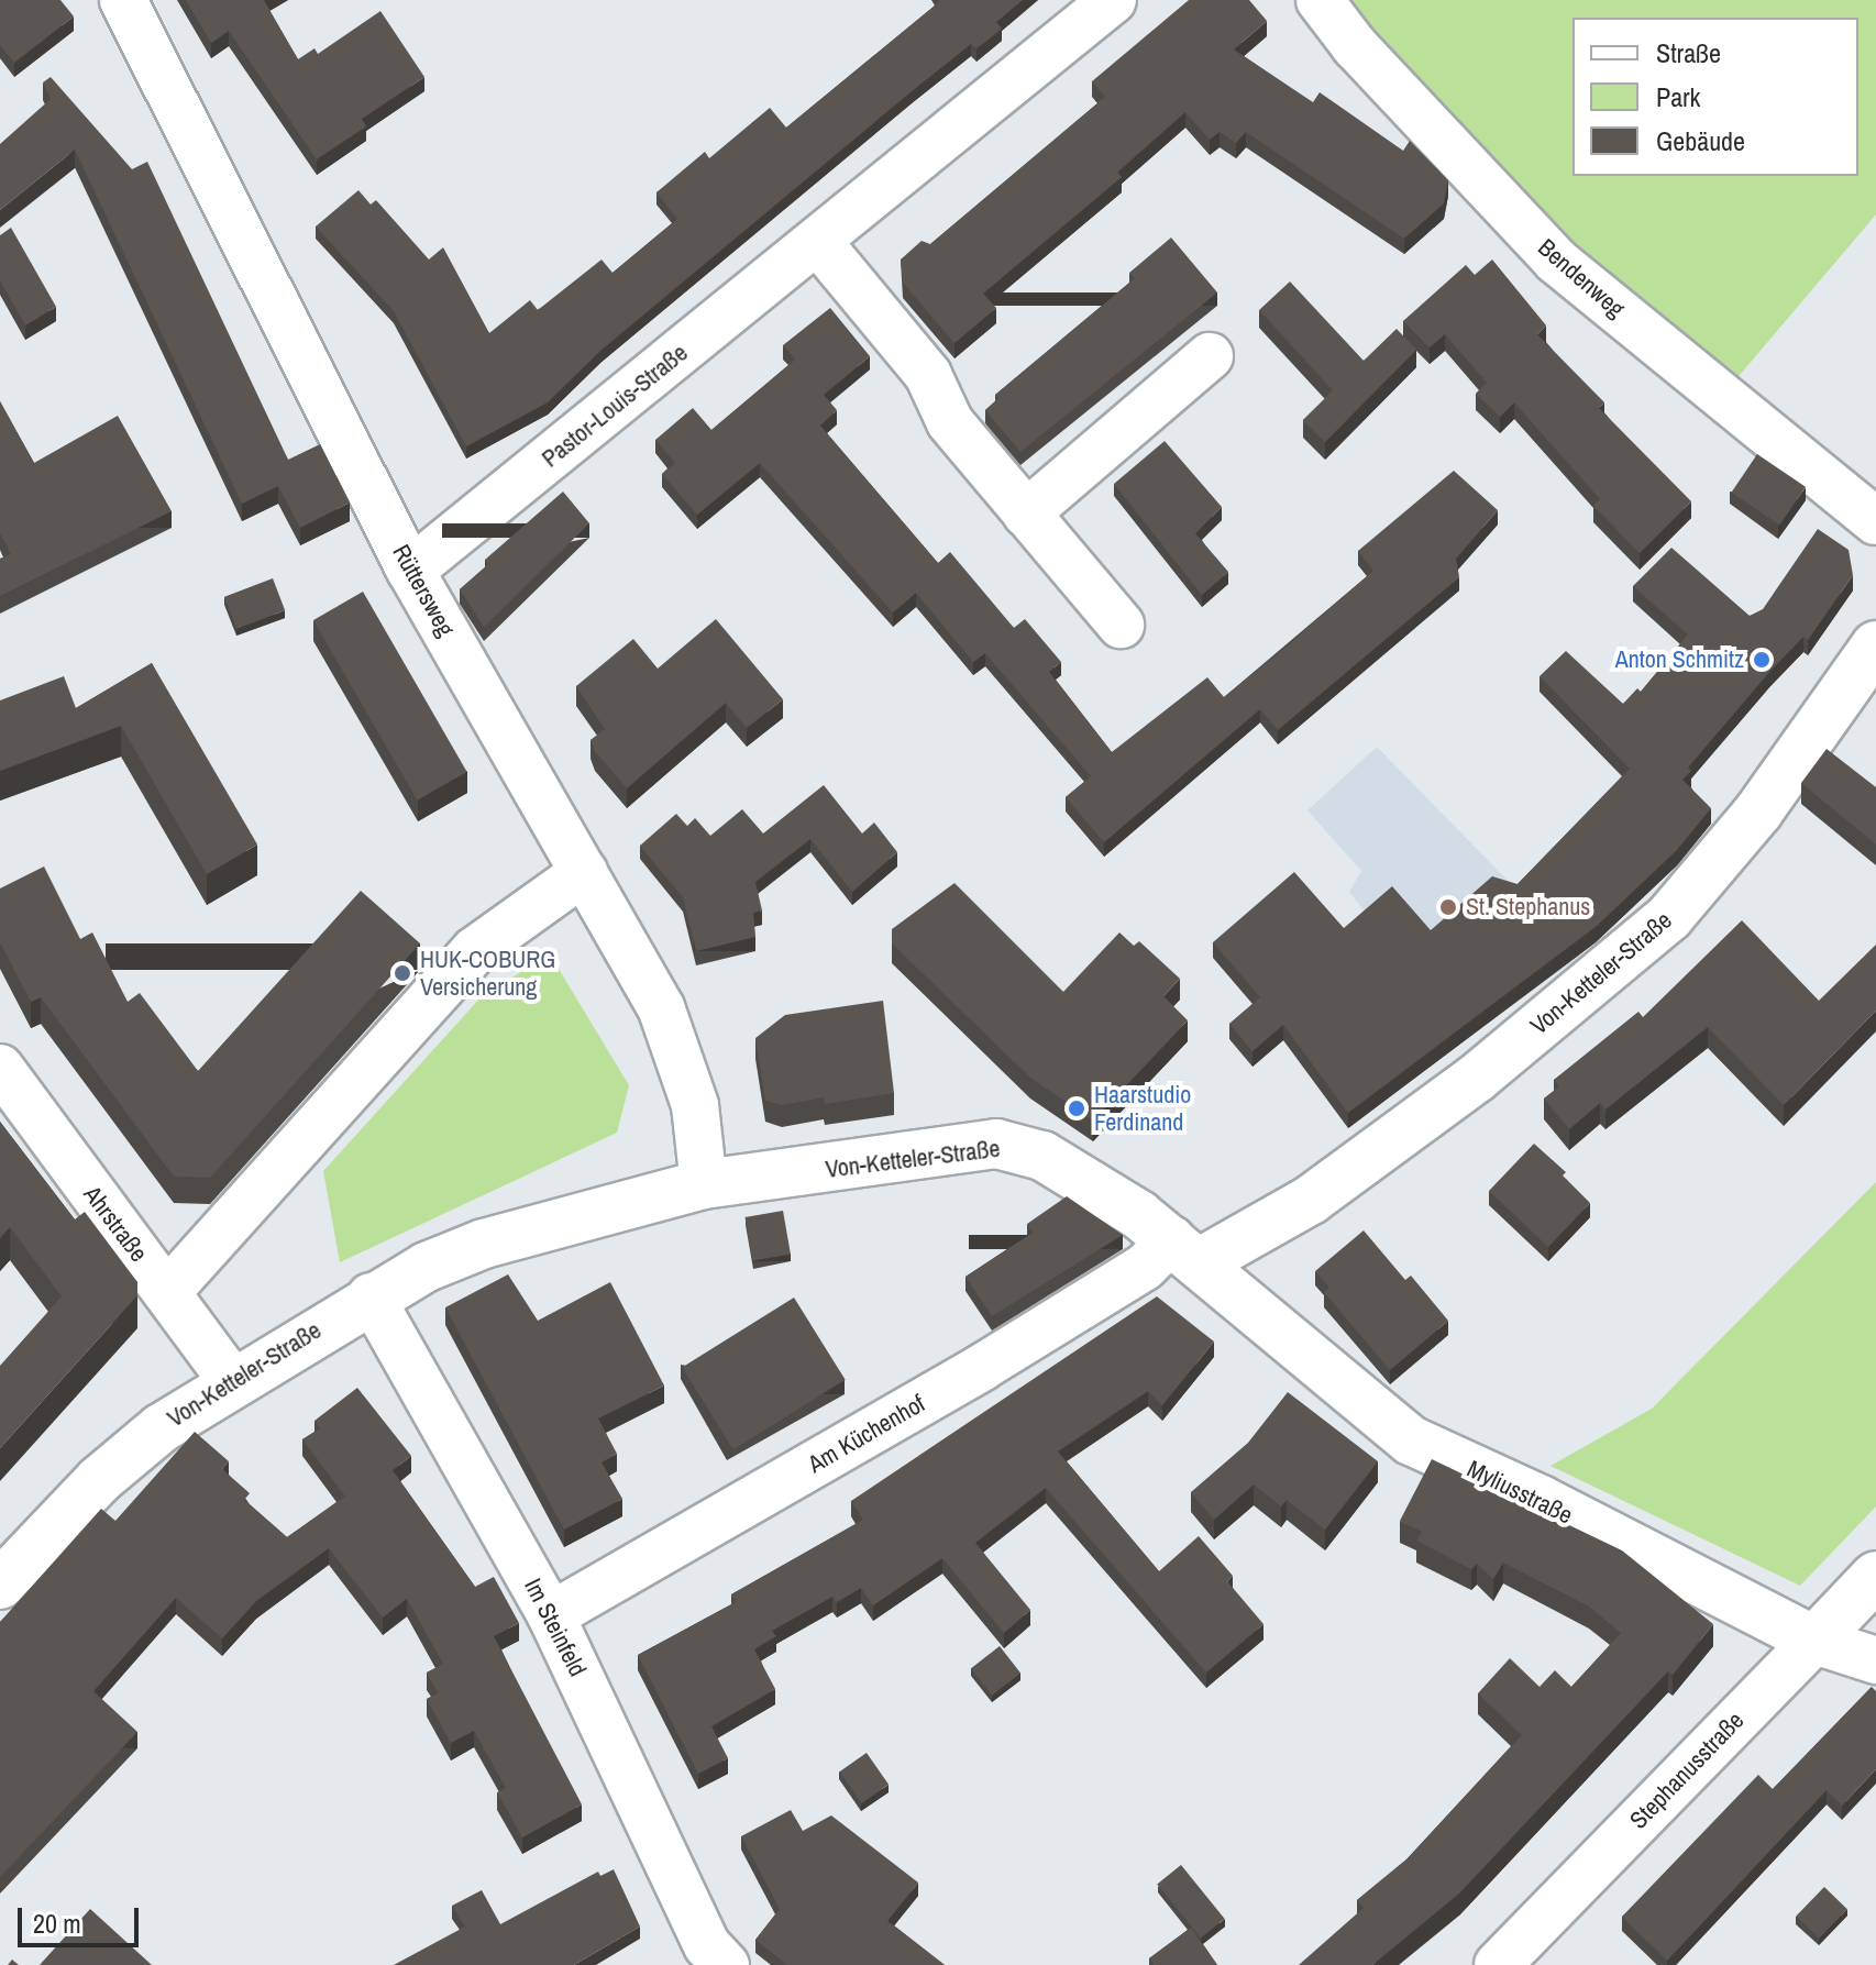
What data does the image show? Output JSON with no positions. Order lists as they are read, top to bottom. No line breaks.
{"streets":{"street":["Bendenweg","Pastor-Louis-Straße","Rüttersweg","Von-Ketteler-Straße","Ahrstraße","Am Küchenhof","Myliusstraße","Im Steinfeld","Stephanusstraße"]},"crossings":[["Pastor-Louis-Straße","Rüttersweg"],["Rüttersweg","Von-Ketteler-Straße"],["Von-Ketteler-Straße","Ahrstraße"],["Von-Ketteler-Straße","Am Küchenhof"],["Von-Ketteler-Straße","Myliusstraße"],["Von-Ketteler-Straße","Im Steinfeld"],["Am Küchenhof","Myliusstraße"],["Am Küchenhof","Im Steinfeld"],["Myliusstraße","Stephanusstraße"]],"places":["Anton Schmitz","St. Stephanus","HUK-COBURG Versicherung","Haarstudio Ferdinand"],"legend":["Straße","Park","Gebäude"],"scale_bar":"20 m"}
